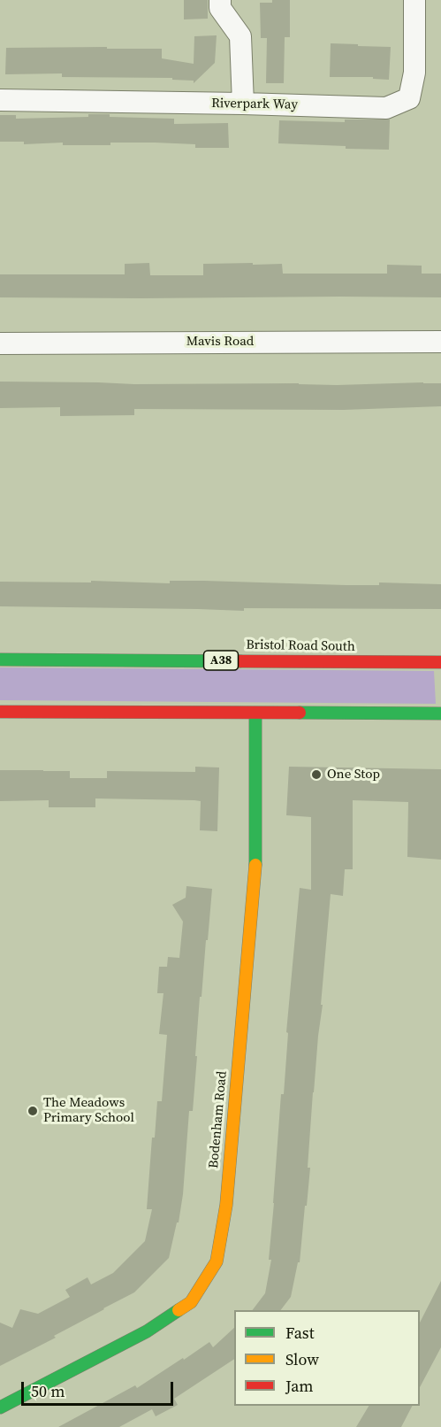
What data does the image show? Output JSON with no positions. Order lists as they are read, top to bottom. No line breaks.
{"streets":{"main road":["Bristol Road South","A38","Bodenham Road"],"street":["Riverpark Way","Mavis Road"]},"places":["One Stop","The Meadows Primary School"],"legend":["Fast","Slow","Jam"],"scale_bar":"50 m"}
